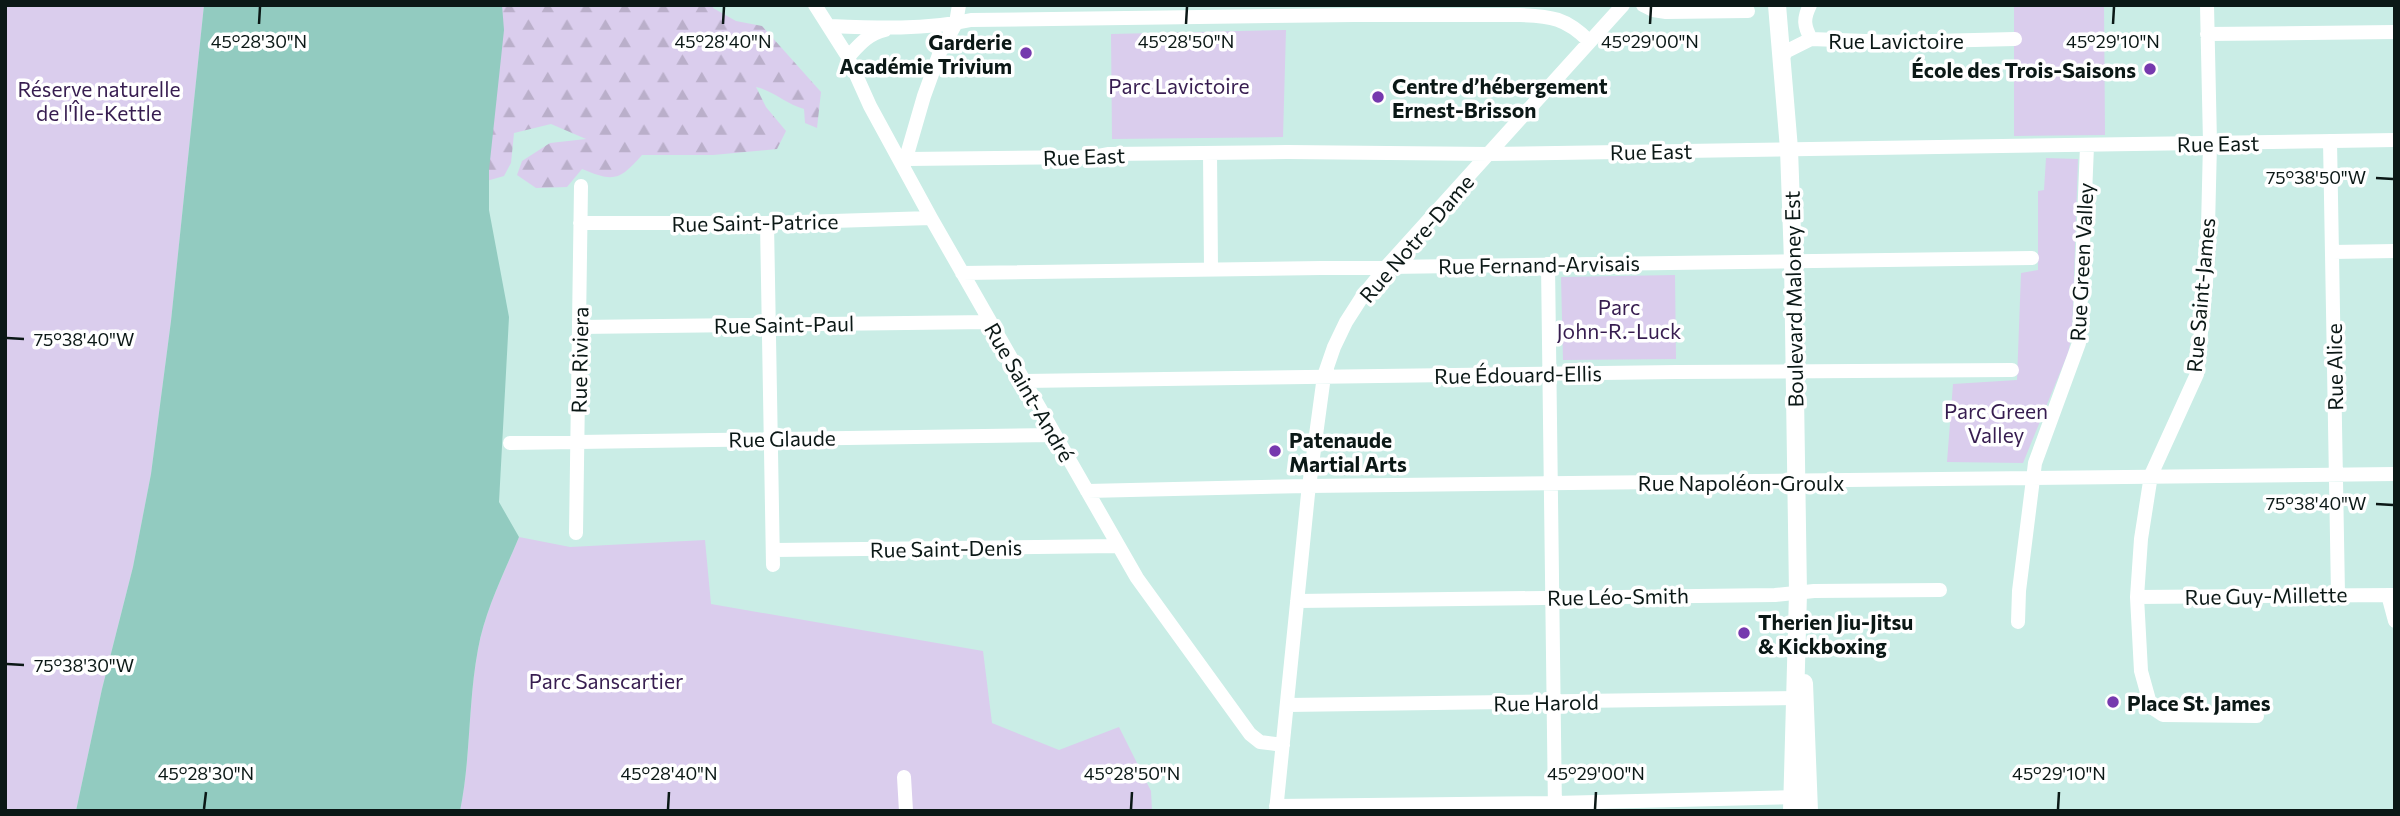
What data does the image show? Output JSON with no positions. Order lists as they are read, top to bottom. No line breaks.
{"streets":{"main road":["Boulevard Maloney Est"],"street":["Rue Lavictoire","Rue East","Rue Saint-Patrice","Rue Notre-Dame","Rue Green Valley","Rue Fernand-Arvisais","Rue Saint-James","Rue Saint-Paul","Rue Riviera","Rue Alice","Rue Édouard-Ellis","Rue Saint-André","Rue Glaude","Rue Napoléon-Groulx","Rue Saint-Denis","Rue Guy-Millette","Rue Léo-Smith","Rue Harold"]},"crossings":[["Rue Lavictoire","Boulevard Maloney Est"],["Rue East","Rue Notre-Dame"],["Rue East","Rue Green Valley"],["Rue East","Rue Saint-James"],["Rue East","Boulevard Maloney Est"],["Rue East","Rue Alice"],["Rue East","Rue Saint-André"],["Rue Saint-Patrice","Rue Riviera"],["Rue Saint-Patrice","Rue Saint-André"],["Rue Notre-Dame","Rue Fernand-Arvisais"],["Rue Notre-Dame","Rue Édouard-Ellis"],["Rue Notre-Dame","Rue Saint-André"],["Rue Notre-Dame","Rue Napoléon-Groulx"],["Rue Notre-Dame","Rue Léo-Smith"],["Rue Notre-Dame","Rue Harold"],["Rue Green Valley","Rue Napoléon-Groulx"],["Rue Fernand-Arvisais","Boulevard Maloney Est"],["Rue Fernand-Arvisais","Rue Saint-André"],["Rue Saint-James","Rue Napoléon-Groulx"],["Rue Saint-James","Rue Guy-Millette"],["Boulevard Maloney Est","Rue Édouard-Ellis"],["Boulevard Maloney Est","Rue Napoléon-Groulx"],["Boulevard Maloney Est","Rue Léo-Smith"],["Boulevard Maloney Est","Rue Harold"],["Rue Saint-Paul","Rue Riviera"],["Rue Saint-Paul","Rue Saint-André"],["Rue Riviera","Rue Glaude"],["Rue Alice","Rue Napoléon-Groulx"],["Rue Alice","Rue Guy-Millette"],["Rue Édouard-Ellis","Rue Saint-André"],["Rue Saint-André","Rue Glaude"],["Rue Saint-André","Rue Napoléon-Groulx"],["Rue Saint-André","Rue Saint-Denis"],["Rue Glaude","Rue Saint-Denis"]],"parks":["Parc Lavictoire","Réserve naturelle de l'Île-Kettle","Parc John-R.-Luck","Parc Green Valley","Parc Sanscartier"],"places":["Garderie Académie Trivium","École des Trois-Saisons","Centre d’hébergement Ernest-Brisson","Patenaude Martial Arts","Therien Jiu-Jitsu & Kickboxing","Place St. James"],"coordinates":["45°28'30\"N","45°28'40\"N","45°28'50\"N","45°29'00\"N","45°29'10\"N","75°38'50\"W","75°38'40\"W","75°38'30\"W"]}
